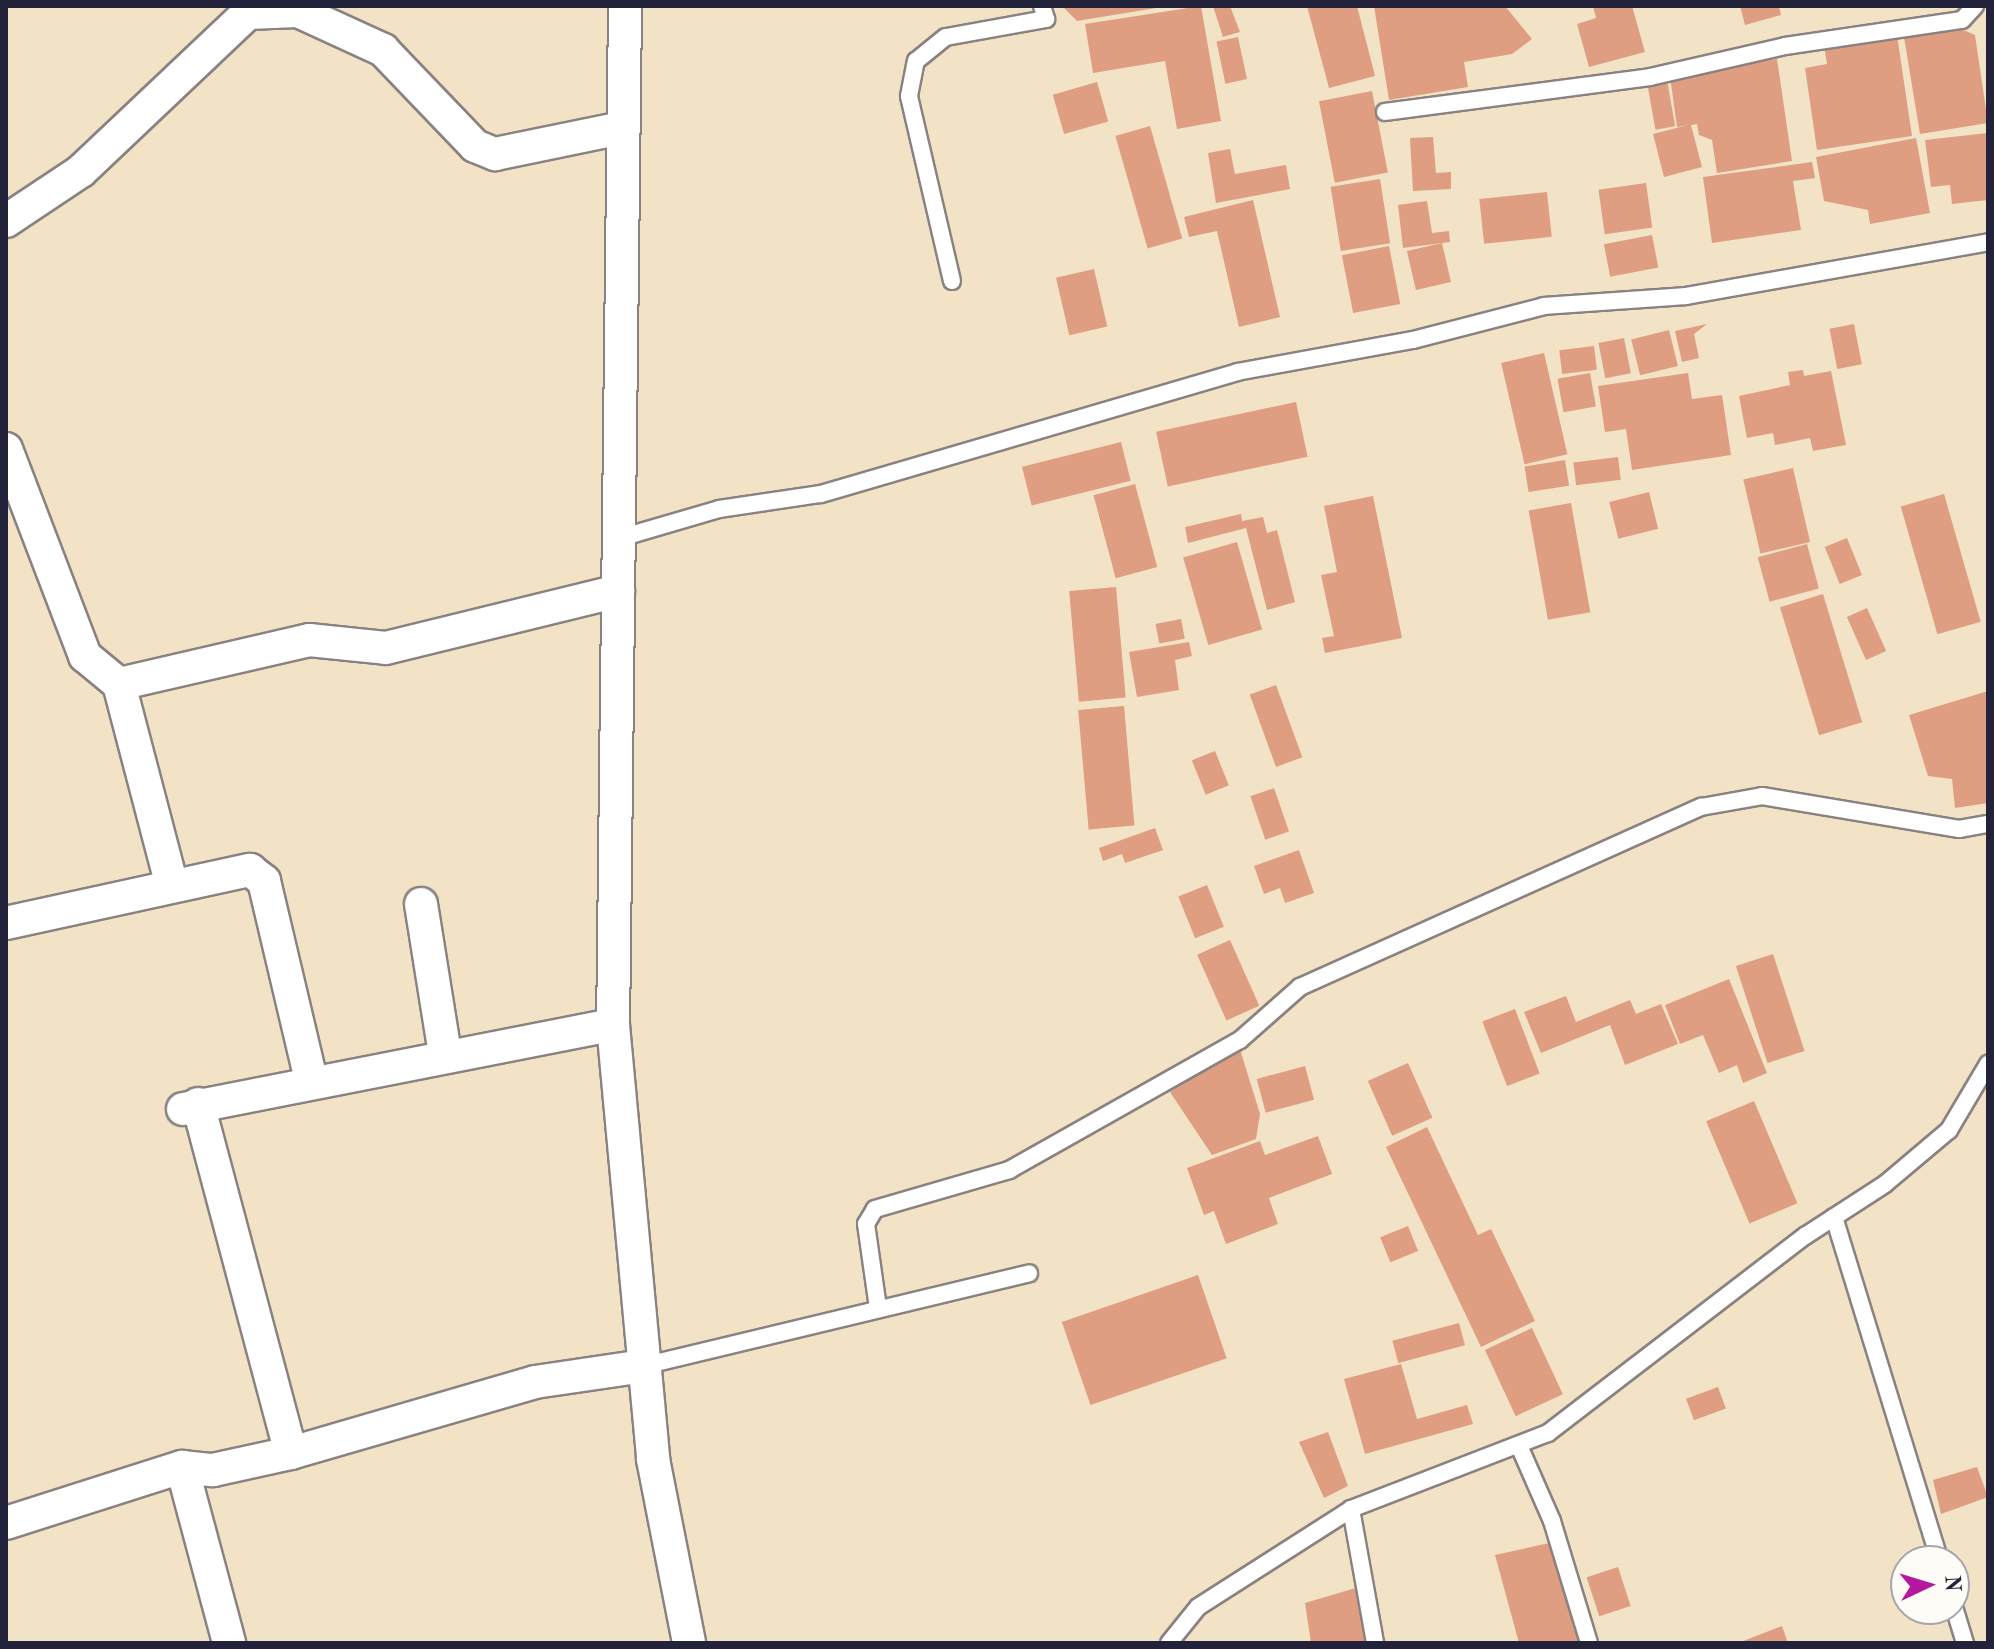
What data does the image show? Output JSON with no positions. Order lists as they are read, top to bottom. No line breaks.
{"north":"right"}
